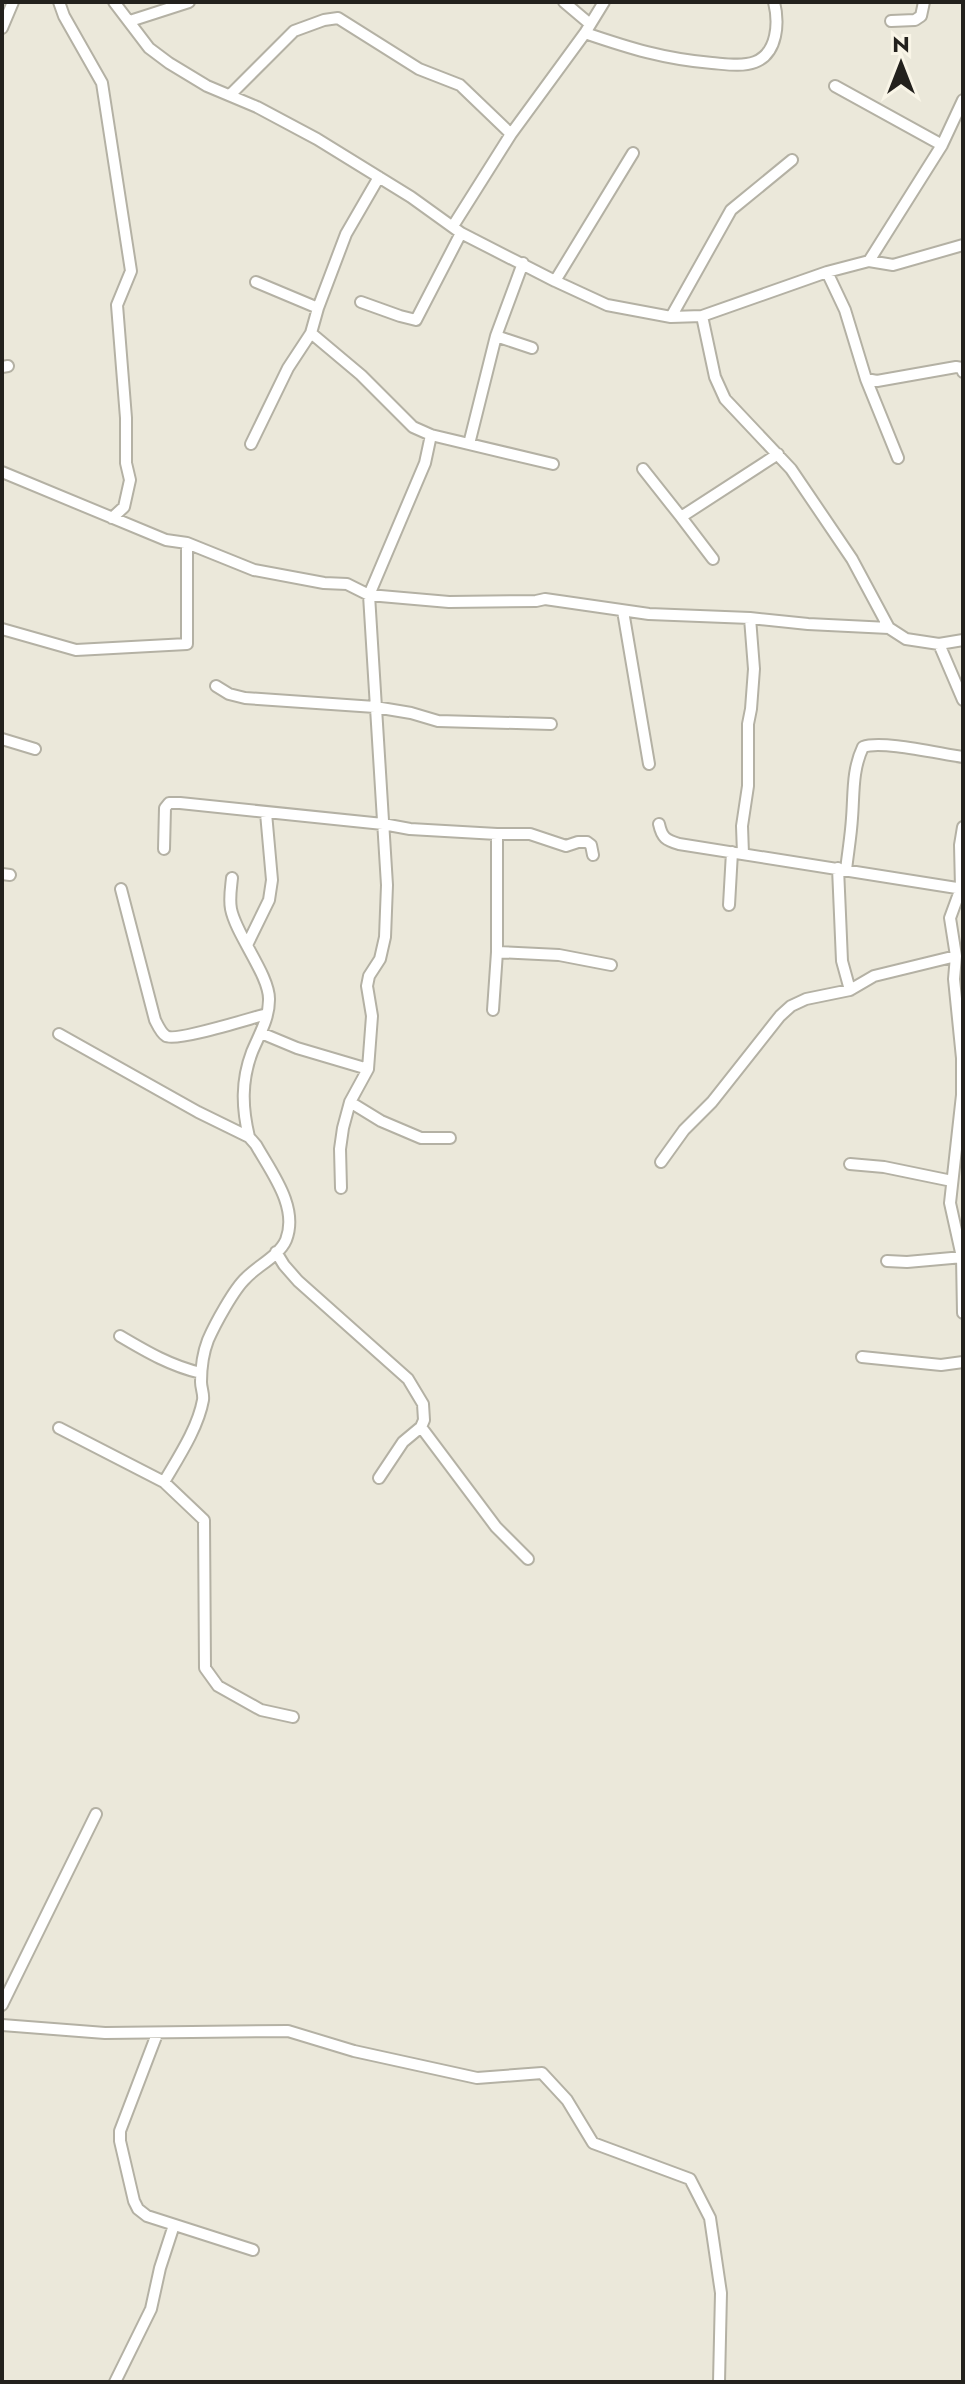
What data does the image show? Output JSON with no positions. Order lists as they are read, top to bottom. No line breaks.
{"north":"top"}
